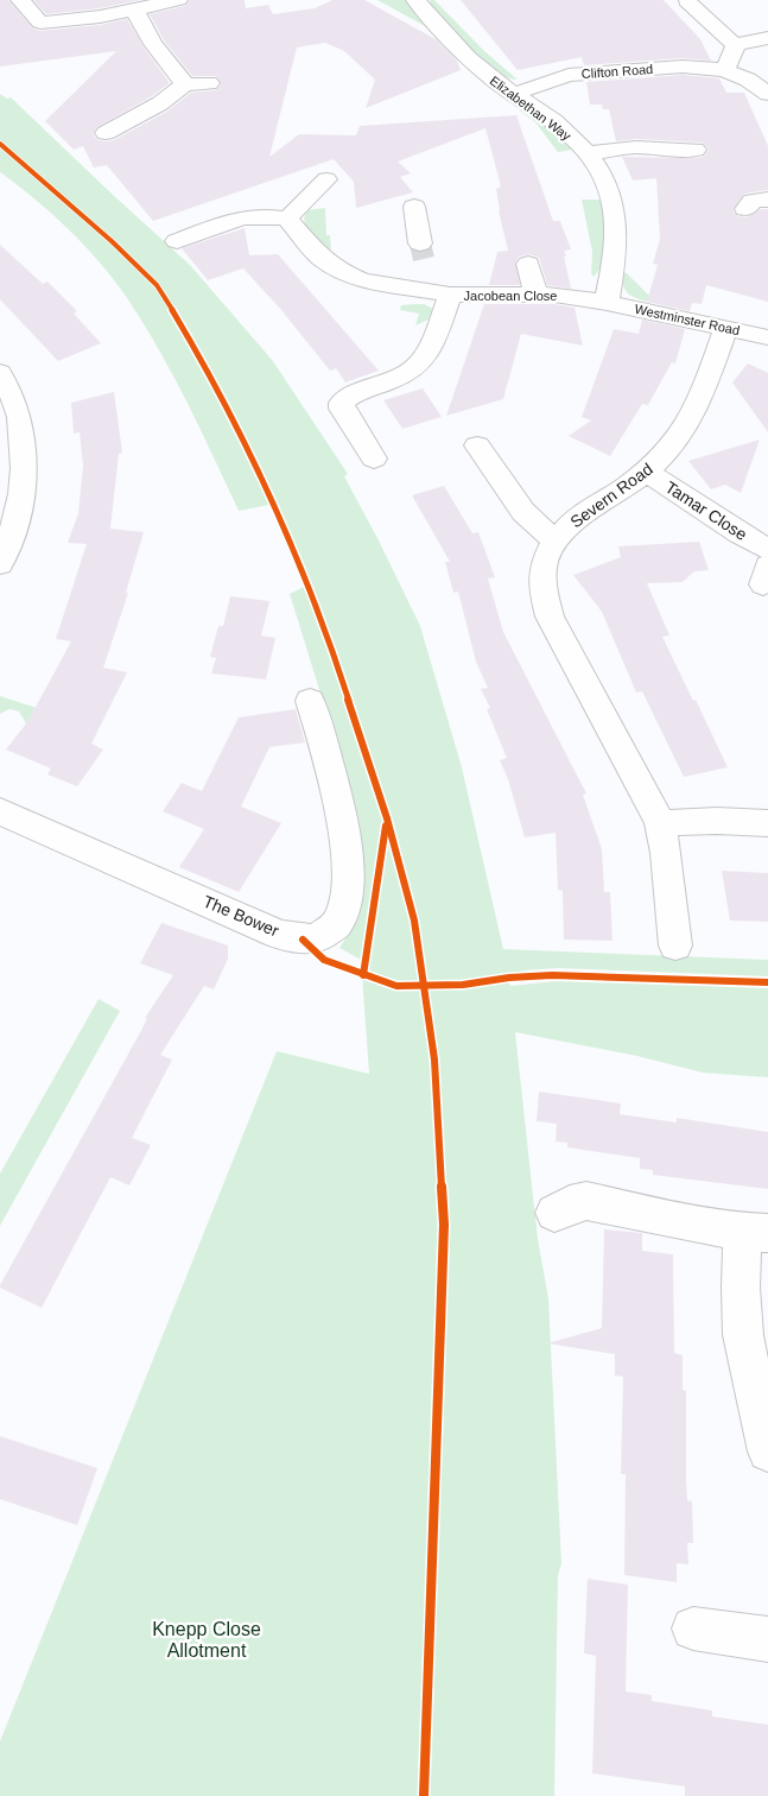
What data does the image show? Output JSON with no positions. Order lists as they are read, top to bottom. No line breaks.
{"streets":{"street":["Clifton Road","Elizabethan Way","Jacobean Close","Westminster Road","Severn Road","Tamar Close","The Bower"]},"crossings":[["Clifton Road","Elizabethan Way"],["Elizabethan Way","Jacobean Close"],["Elizabethan Way","Westminster Road"],["Jacobean Close","Westminster Road"],["Westminster Road","Severn Road"],["Severn Road","Tamar Close"]],"parks":["Knepp Close Allotment"]}
